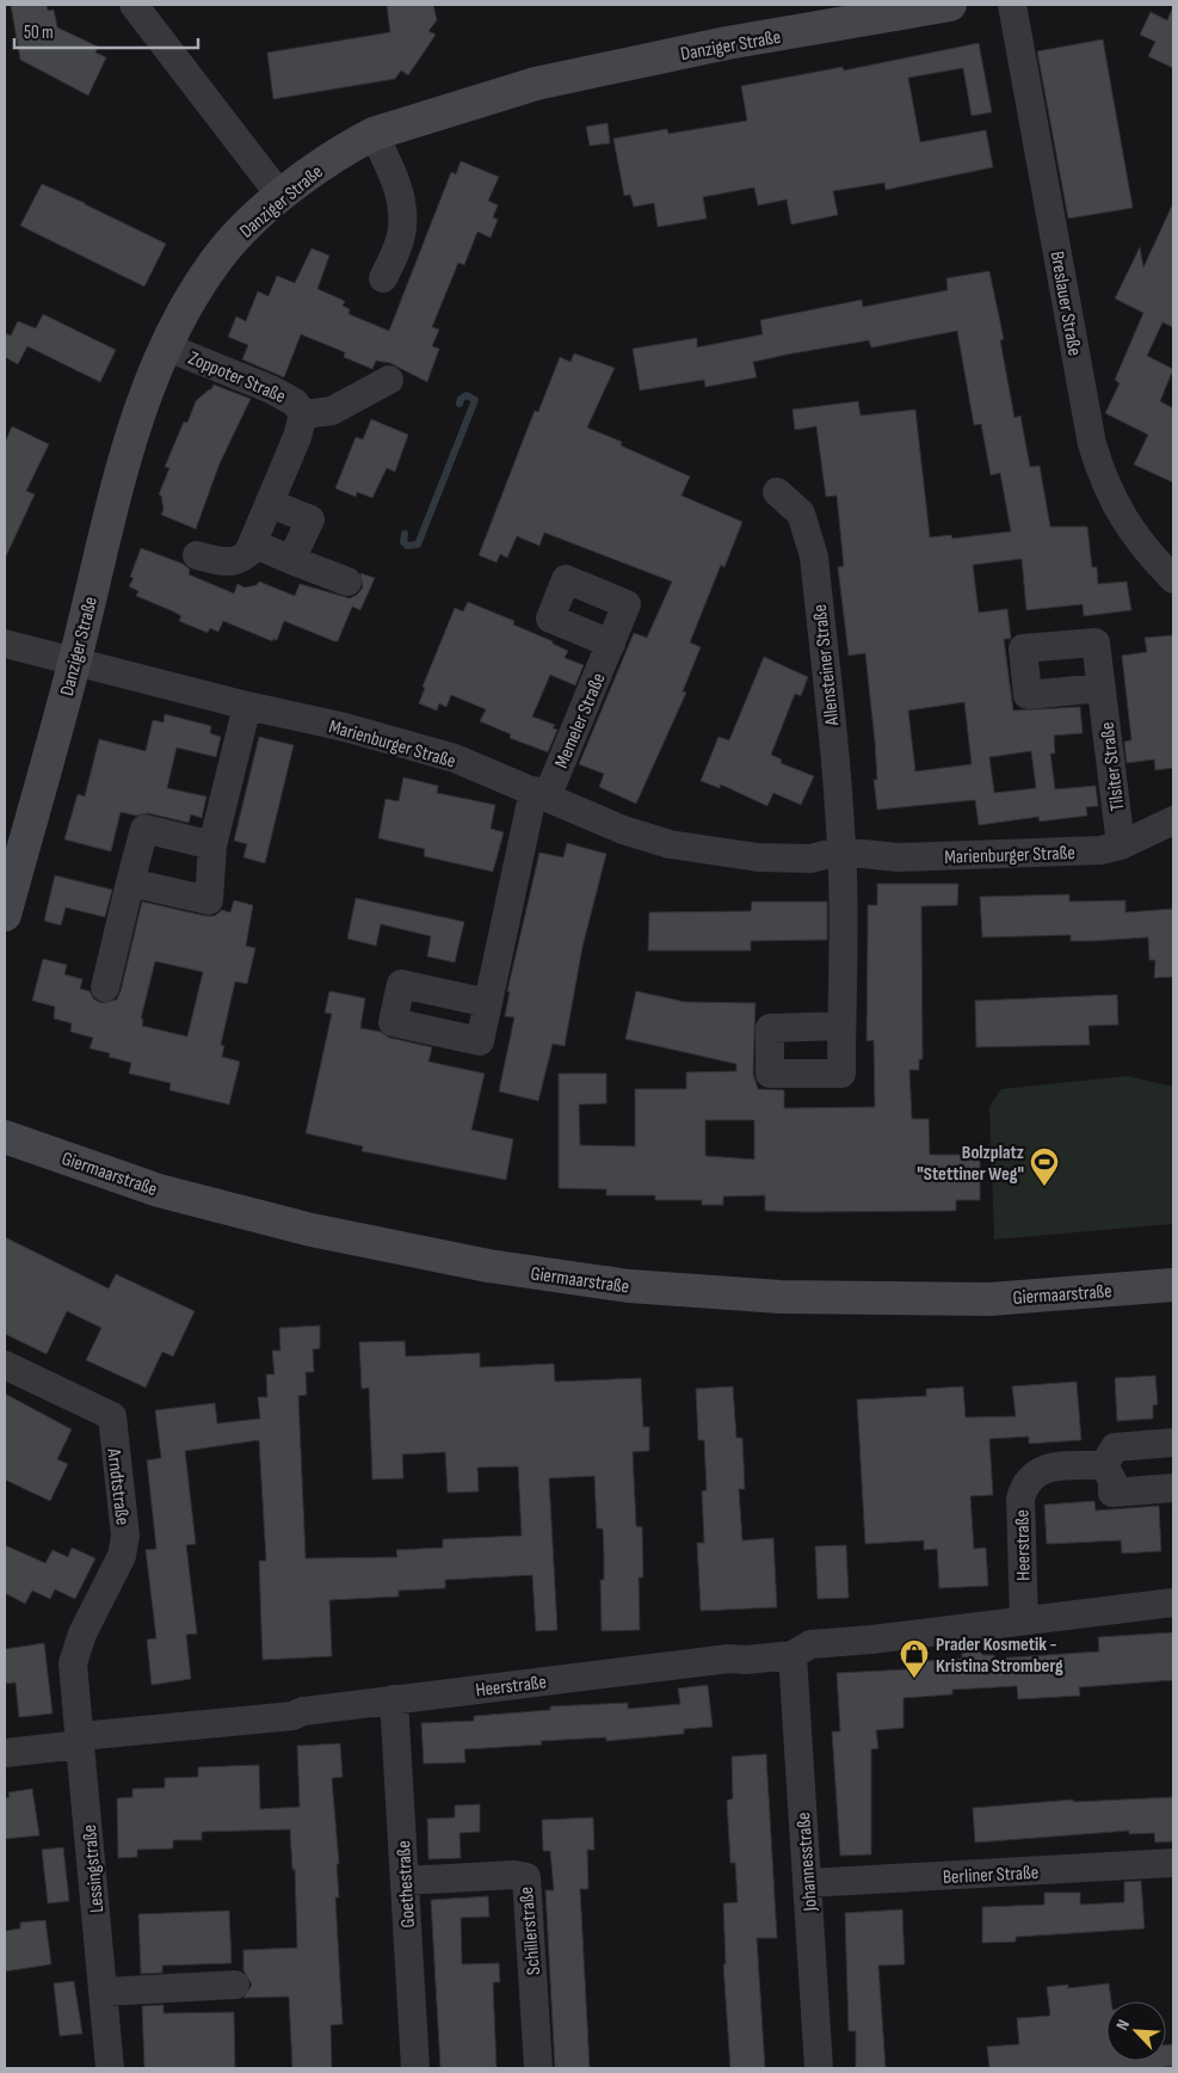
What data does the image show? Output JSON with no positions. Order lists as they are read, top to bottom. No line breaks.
{"streets":{"street":["Danziger Straße","Breslauer Straße","Zoppoter Straße","Allensteiner Straße","Memeler Straße","Marienburger Straße","Tilsiter Straße","Giermaarstraße","Arndtstraße","Heerstraße","Johannesstraße","Lessingstraße","Berliner Straße","Goethestraße","Schillerstraße"]},"crossings":[["Danziger Straße","Zoppoter Straße"],["Danziger Straße","Marienburger Straße"],["Allensteiner Straße","Marienburger Straße"],["Memeler Straße","Marienburger Straße"],["Marienburger Straße","Tilsiter Straße"],["Arndtstraße","Heerstraße"],["Arndtstraße","Lessingstraße"],["Heerstraße","Johannesstraße"],["Heerstraße","Lessingstraße"],["Heerstraße","Goethestraße"],["Johannesstraße","Berliner Straße"],["Goethestraße","Schillerstraße"]],"places":{"sports":["Bolzplatz \"Stettiner Weg\""],"shop":["Prader Kosmetik - Kristina Stromberg"]},"scale_bar":"50 m","north":"top left"}
